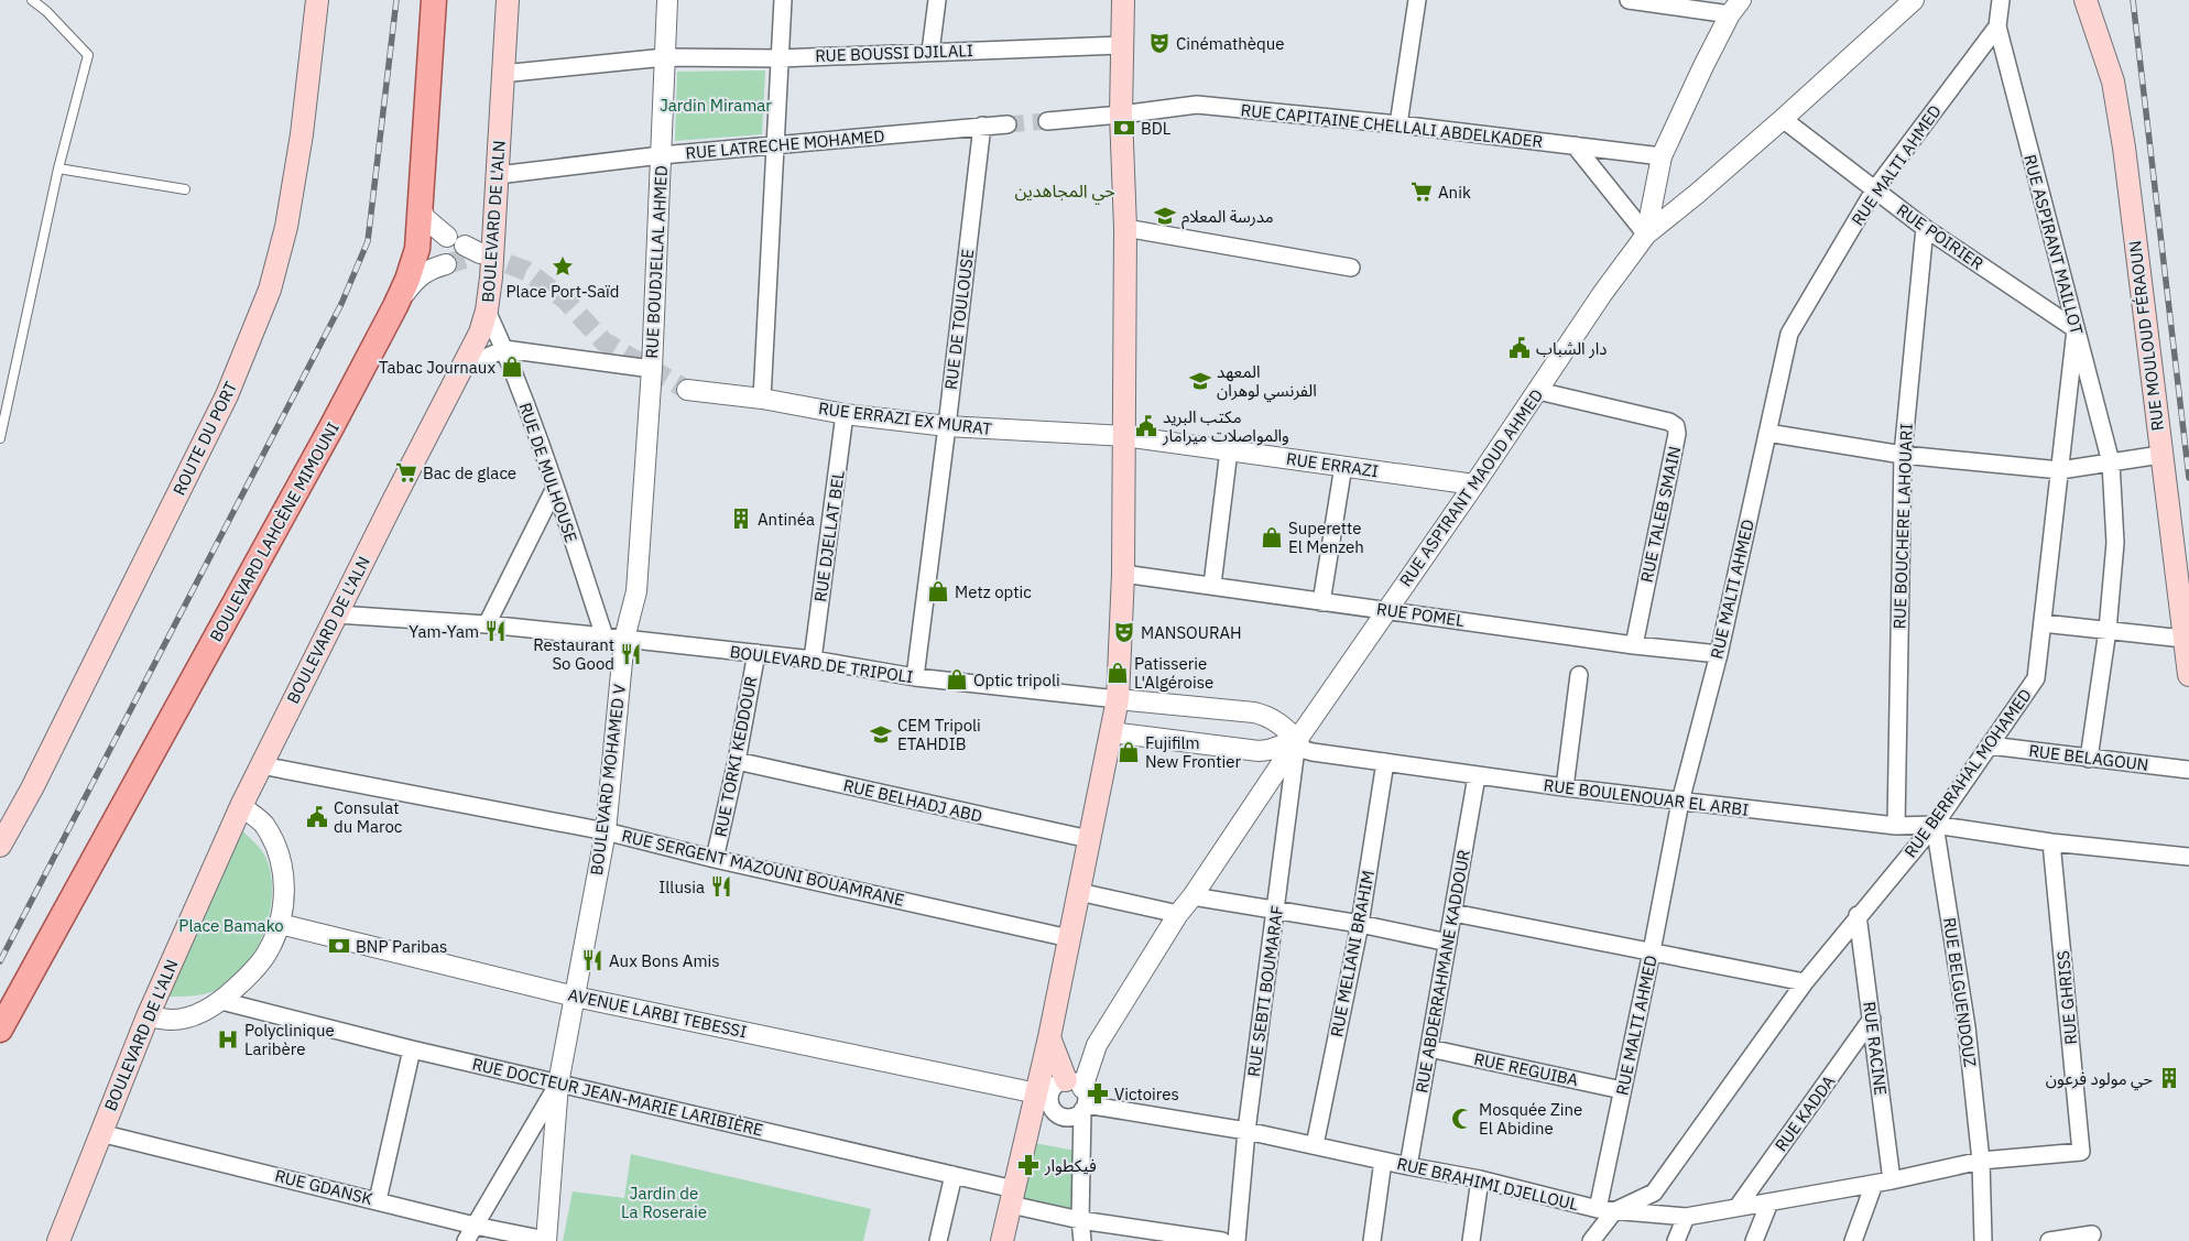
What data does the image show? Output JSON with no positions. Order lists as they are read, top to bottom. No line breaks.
{"streets":{"main road":["BOULEVARD DE L'ALN","RUE MOULOUD FÉRAOUN","ROUTE DU PORT","BOULEVARD LAHCÈNE MIMOUNI"],"street":["RUE BOUSSI DJILALI","RUE CAPITAINE CHELLALI ABDELKADER","RUE LATRECHE MOHAMED","RUE MALTI AHMED","RUE POIRIER","RUE ASPIRANT MAILLOT","RUE BOUDJELLAL AHMED","RUE DE TOULOUSE","RUE ERRAZI EX MURAT","RUE ERRAZI","RUE DE MULHOUSE","RUE ASPIRANT MAOUD AHMED","RUE TALEB SMAIN","RUE BOUCHERE LAHOUARI","RUE DJELLAT BEL","RUE POMEL","BOULEVARD DE TRIPOLI","RUE TORKI KEDDOUR","RUE BELAGOUN","RUE BERRAHAL MOHAMED","BOULEVARD MOHAMED V","RUE BOULENOUAR EL ARBI","RUE BELHADJ ABD","RUE SERGENT MAZOUNI BOUAMRANE","RUE MELIANI BRAHIM","RUE ABDERRAHMANE KADDOUR","RUE SEBTI BOUMARAF","RUE BELGUENDOUZ","RUE GHRISS","AVENUE LARBI TEBESSI","RUE RACINE","RUE REGUIBA","RUE DOCTEUR JEAN-MARIE LARIBIÈRE","RUE KADDA","RUE BRAHIMI DJELLOUL","RUE GDANSK"]},"crossings":[["RUE BOUSSI DJILALI","BOULEVARD DE L'ALN"],["RUE BOUSSI DJILALI","RUE BOUDJELLAL AHMED"],["RUE LATRECHE MOHAMED","BOULEVARD DE L'ALN"],["RUE LATRECHE MOHAMED","RUE BOUDJELLAL AHMED"],["RUE LATRECHE MOHAMED","RUE DE TOULOUSE"],["RUE MALTI AHMED","RUE POIRIER"],["RUE MALTI AHMED","RUE ASPIRANT MAILLOT"],["RUE MALTI AHMED","RUE POMEL"],["RUE MALTI AHMED","RUE BERRAHAL MOHAMED"],["RUE MALTI AHMED","RUE BOULENOUAR EL ARBI"],["RUE MALTI AHMED","RUE REGUIBA"],["RUE MALTI AHMED","RUE BRAHIMI DJELLOUL"],["BOULEVARD DE L'ALN","RUE DE MULHOUSE"],["BOULEVARD DE L'ALN","BOULEVARD DE TRIPOLI"],["BOULEVARD DE L'ALN","RUE SERGENT MAZOUNI BOUAMRANE"],["BOULEVARD DE L'ALN","RUE GDANSK"],["RUE POIRIER","RUE ASPIRANT MAILLOT"],["RUE POIRIER","RUE BOUCHERE LAHOUARI"],["RUE POIRIER","RUE BERRAHAL MOHAMED"],["RUE ASPIRANT MAILLOT","RUE BELAGOUN"],["RUE ASPIRANT MAILLOT","RUE BERRAHAL MOHAMED"],["RUE BOUDJELLAL AHMED","BOULEVARD DE TRIPOLI"],["RUE BOUDJELLAL AHMED","BOULEVARD MOHAMED V"],["RUE DE TOULOUSE","RUE ERRAZI EX MURAT"],["RUE DE TOULOUSE","BOULEVARD DE TRIPOLI"],["RUE ERRAZI EX MURAT","RUE ERRAZI"],["RUE ERRAZI EX MURAT","RUE DJELLAT BEL"],["RUE ERRAZI","RUE ASPIRANT MAOUD AHMED"],["RUE DE MULHOUSE","BOULEVARD DE TRIPOLI"],["RUE ASPIRANT MAOUD AHMED","RUE TALEB SMAIN"],["RUE ASPIRANT MAOUD AHMED","RUE POMEL"],["RUE ASPIRANT MAOUD AHMED","BOULEVARD DE TRIPOLI"],["RUE ASPIRANT MAOUD AHMED","RUE BOULENOUAR EL ARBI"],["RUE ASPIRANT MAOUD AHMED","RUE SEBTI BOUMARAF"],["RUE ASPIRANT MAOUD AHMED","RUE BRAHIMI DJELLOUL"],["RUE TALEB SMAIN","RUE POMEL"],["RUE BOUCHERE LAHOUARI","RUE BOULENOUAR EL ARBI"],["RUE DJELLAT BEL","BOULEVARD DE TRIPOLI"],["BOULEVARD DE TRIPOLI","RUE TORKI KEDDOUR"],["BOULEVARD DE TRIPOLI","BOULEVARD MOHAMED V"],["BOULEVARD DE TRIPOLI","RUE BOULENOUAR EL ARBI"],["BOULEVARD DE TRIPOLI","RUE SEBTI BOUMARAF"],["RUE TORKI KEDDOUR","RUE BELHADJ ABD"],["RUE TORKI KEDDOUR","RUE SERGENT MAZOUNI BOUAMRANE"],["RUE BELAGOUN","RUE BERRAHAL MOHAMED"],["RUE BERRAHAL MOHAMED","RUE BOULENOUAR EL ARBI"],["RUE BERRAHAL MOHAMED","RUE BELGUENDOUZ"],["RUE BERRAHAL MOHAMED","RUE RACINE"],["RUE BERRAHAL MOHAMED","RUE BRAHIMI DJELLOUL"],["BOULEVARD MOHAMED V","RUE SERGENT MAZOUNI BOUAMRANE"],["BOULEVARD MOHAMED V","AVENUE LARBI TEBESSI"],["BOULEVARD MOHAMED V","RUE DOCTEUR JEAN-MARIE LARIBIÈRE"],["BOULEVARD MOHAMED V","RUE GDANSK"],["RUE BOULENOUAR EL ARBI","RUE MELIANI BRAHIM"],["RUE BOULENOUAR EL ARBI","RUE ABDERRAHMANE KADDOUR"],["RUE BOULENOUAR EL ARBI","RUE SEBTI BOUMARAF"],["RUE BOULENOUAR EL ARBI","RUE BELGUENDOUZ"],["RUE BOULENOUAR EL ARBI","RUE GHRISS"],["RUE MELIANI BRAHIM","RUE BRAHIMI DJELLOUL"],["RUE ABDERRAHMANE KADDOUR","RUE REGUIBA"],["RUE ABDERRAHMANE KADDOUR","RUE BRAHIMI DJELLOUL"],["RUE SEBTI BOUMARAF","RUE BRAHIMI DJELLOUL"],["RUE BELGUENDOUZ","RUE BRAHIMI DJELLOUL"],["RUE GHRISS","RUE BRAHIMI DJELLOUL"],["AVENUE LARBI TEBESSI","RUE BRAHIMI DJELLOUL"],["RUE RACINE","RUE KADDA"],["RUE RACINE","RUE BRAHIMI DJELLOUL"],["RUE KADDA","RUE BRAHIMI DJELLOUL"]],"districts":["حي المجاهدين"],"parks":["Jardin Miramar","Place Bamako","Jardin de La Roseraie"],"places":{"theatre":["Cinémathèque","MANSOURAH"],"bank":["BDL","BNP Paribas"],"supermarket":["Anik","Bac de glace"],"school or university":["مدرسة المعلام","المعهد الفرنسي لوهران","CEM Tripoli ETAHDIB"],"place":["Place Port-Saïd"],"public building":["دار الشباب","مكتب البريد والمواصلات ميرامار","Consulat du Maroc"],"shop":["Tabac Journaux","Superette El Menzeh","Metz optic","Patisserie L'Algéroise","Optic tripoli","Fujifilm New Frontier"],"building":["Antinéa","حي مولود فرعون"],"restaurant":["Yam-Yam","Restaurant So Good","Illusia","Aux Bons Amis"],"hospital":["Polyclinique Laribère"],"pharmacy":["Victoires","فيكطوار"],"mosque":["Mosquée Zine El Abidine"]}}
